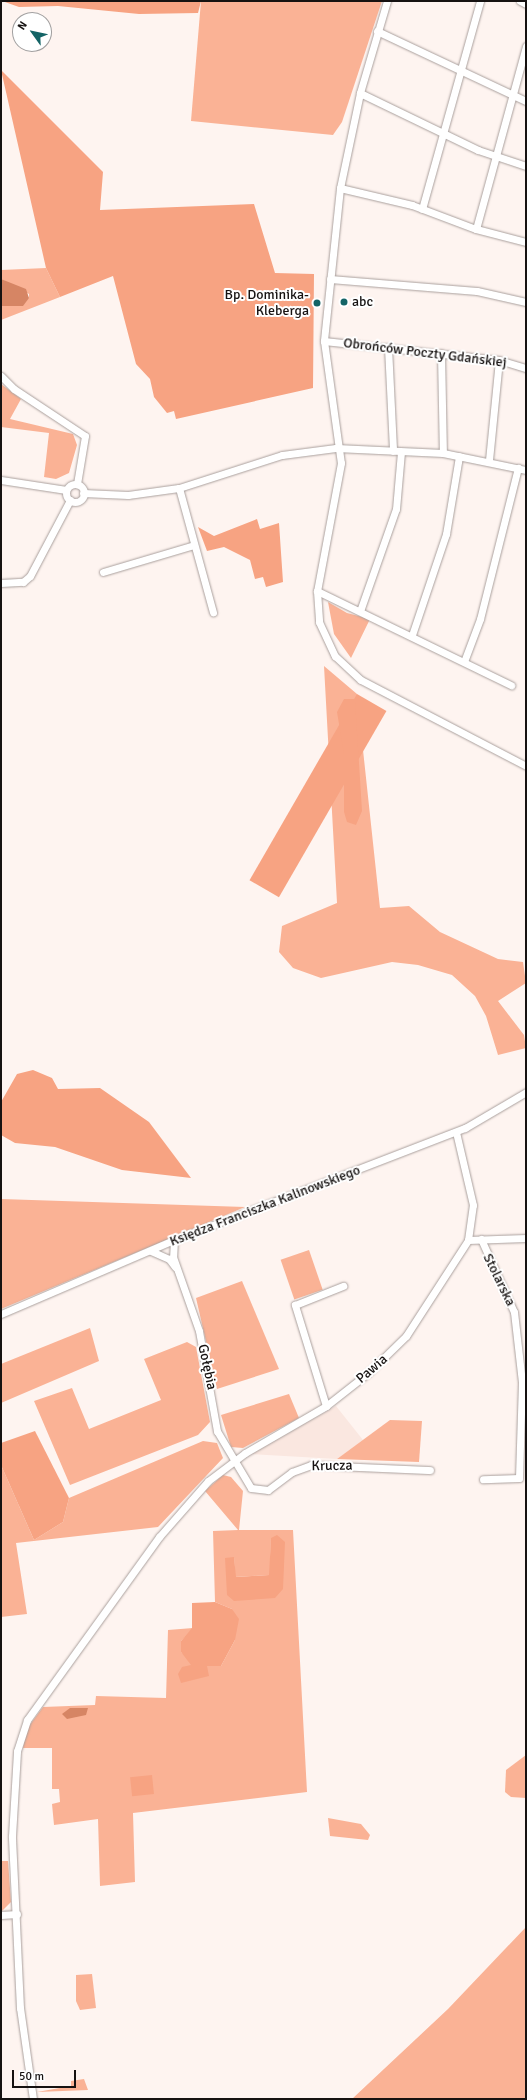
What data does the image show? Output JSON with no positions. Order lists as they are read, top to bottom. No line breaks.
{"streets":{"street":["Obrońców Poczty Gdańskiej","Księdza Franciszka Kalinowskiego","Stolarska","Gołębia","Pawia","Krucza"]},"crossings":[["Księdza Franciszka Kalinowskiego","Gołębia"],["Księdza Franciszka Kalinowskiego","Pawia"],["Gołębia","Pawia"],["Gołębia","Krucza"],["Pawia","Krucza"]],"places":["abc","Bp. Dominika- Kleberga"],"scale_bar":"50 m","north":"top left"}
